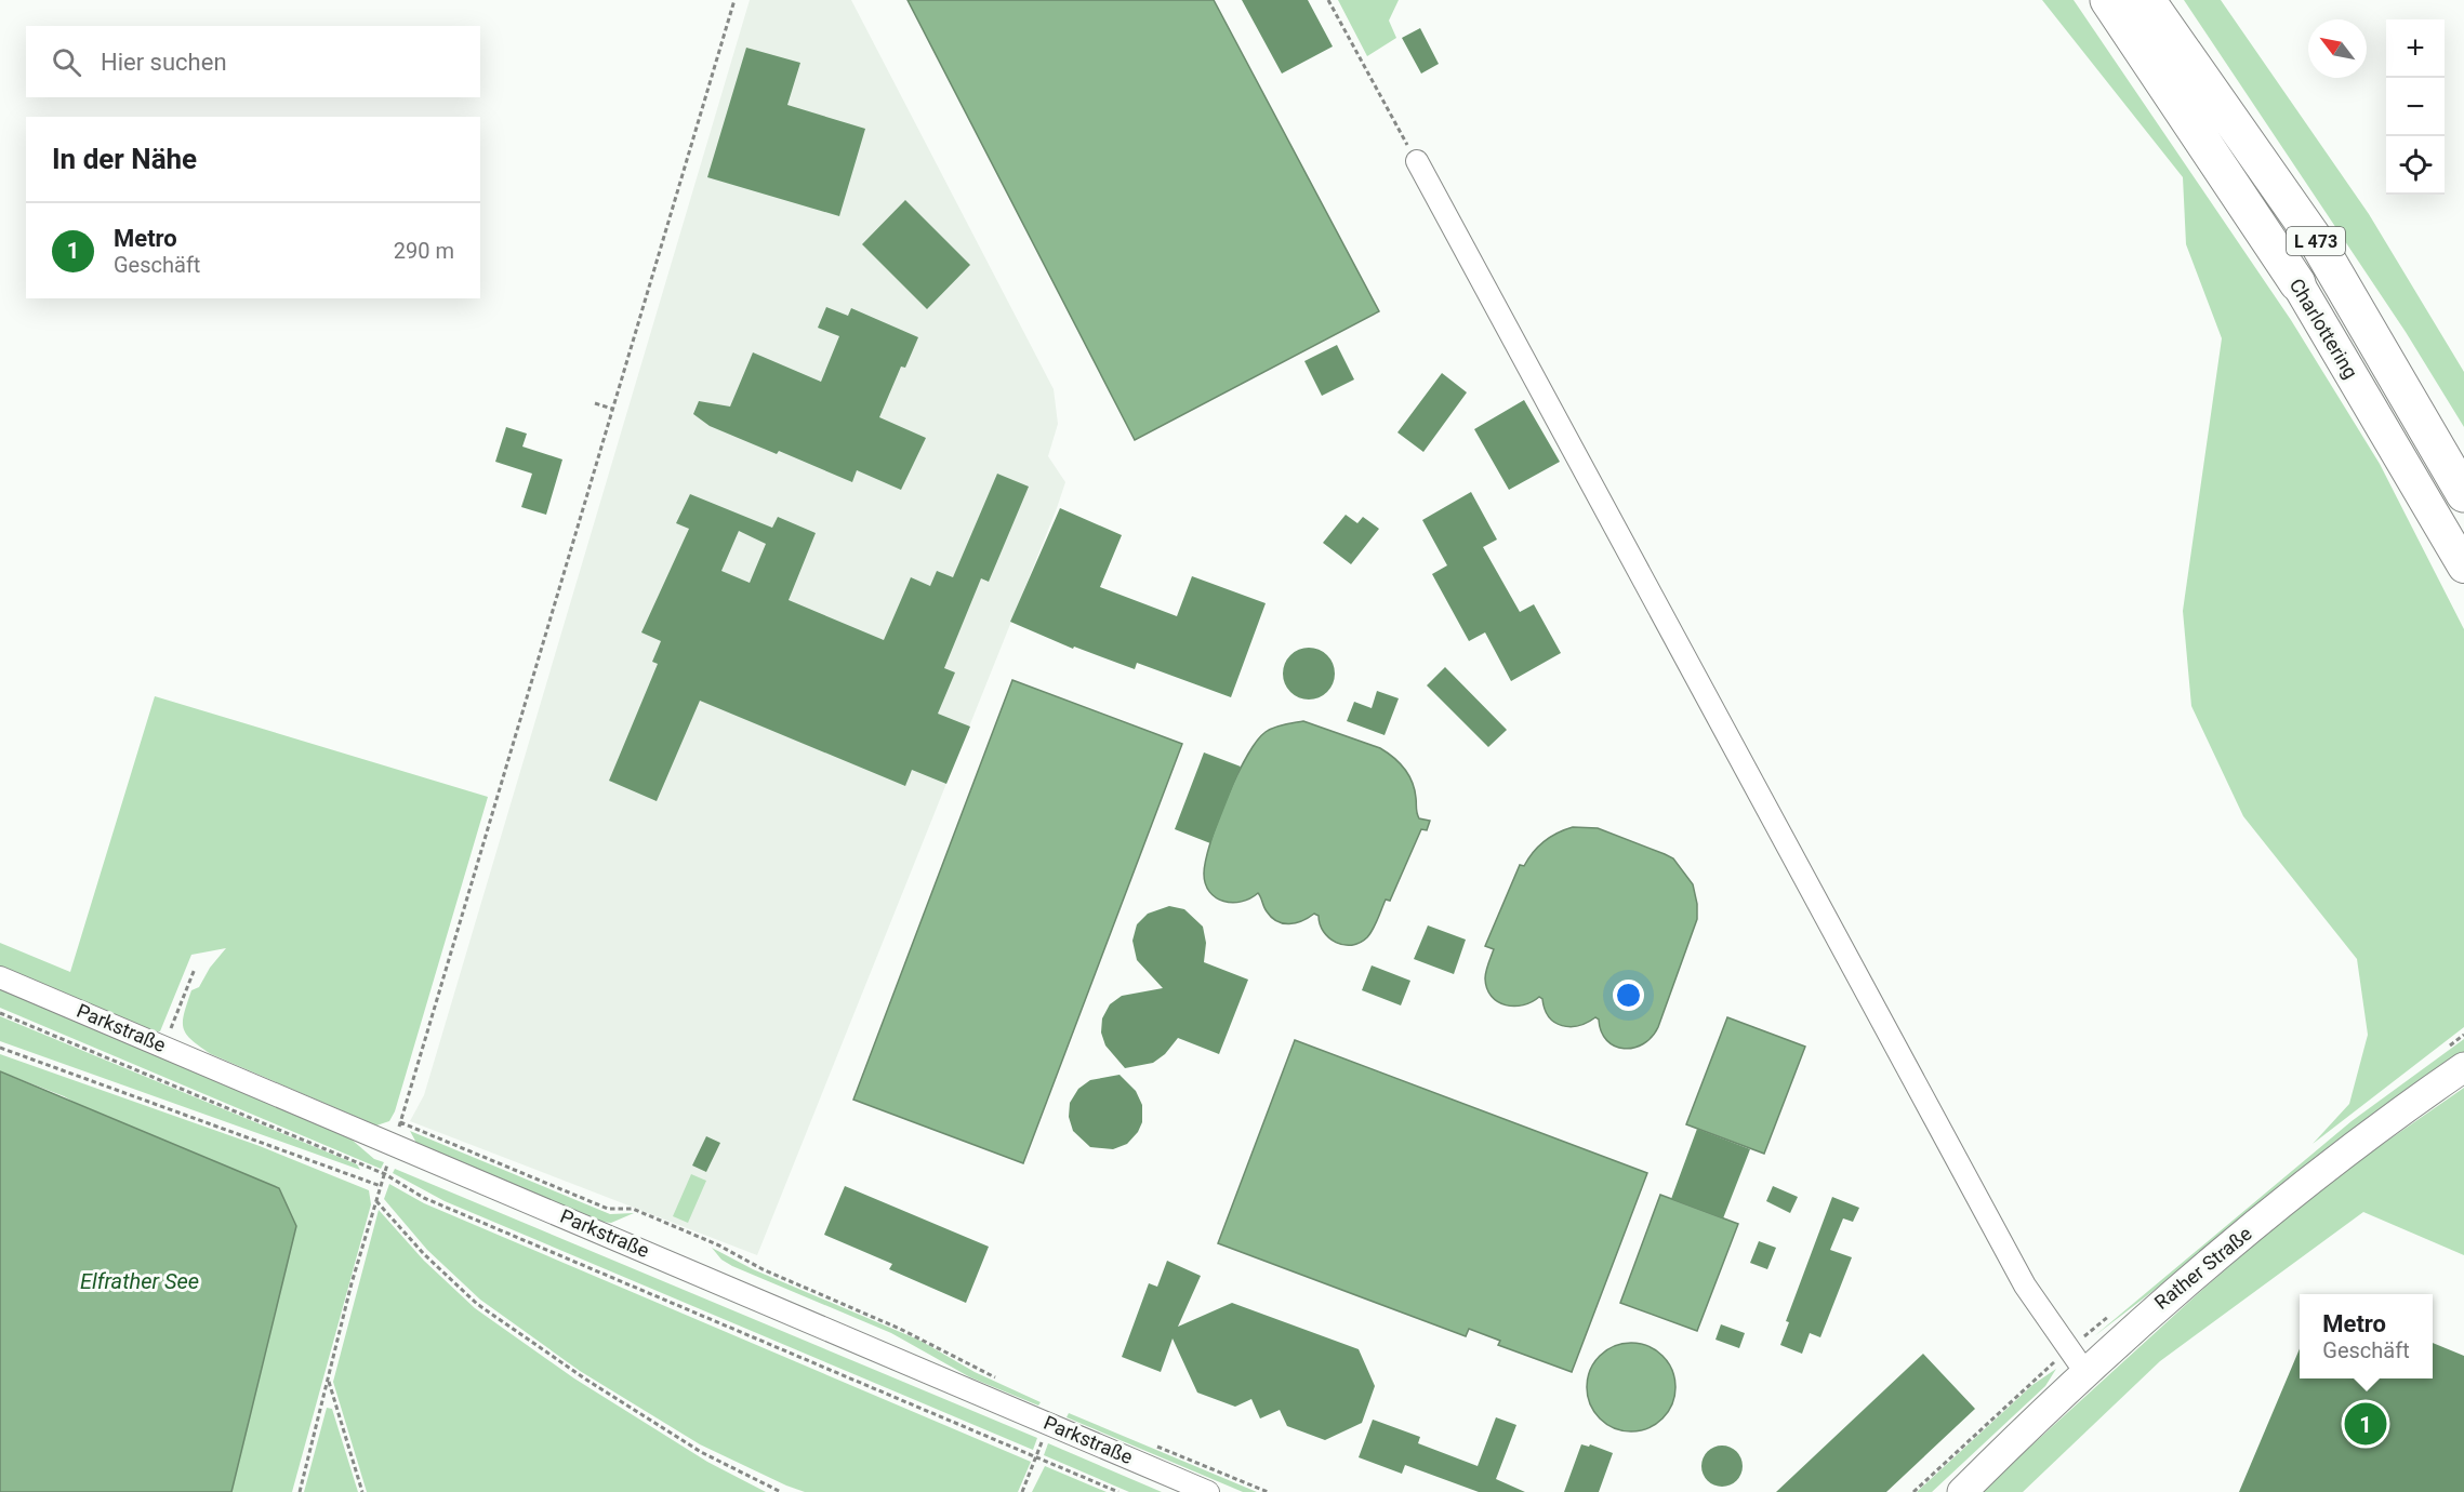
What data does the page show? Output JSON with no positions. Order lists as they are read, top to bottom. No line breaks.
{"streets":{"highway":["L 473","Charlottering"],"main road":["Rather Straße"],"street":["Parkstraße"]},"water":["Elfrather See"],"north":"top left","page":{"map_buttons":["+","−"],"search":"Hier suchen","heading":"In der Nähe","list":[{"mark":"1","name":"Metro","note":"Geschäft","value":"290 m"}],"popup":["Metro","Geschäft"],"pins":"1"}}
